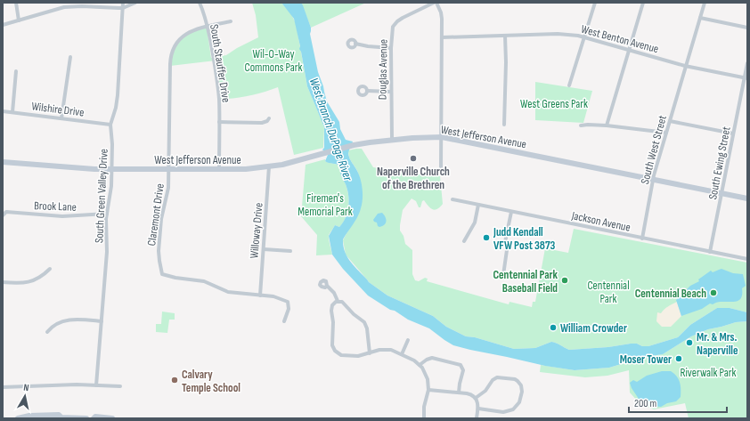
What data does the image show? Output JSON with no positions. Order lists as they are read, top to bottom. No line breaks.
{"streets":{"street":["West Benton Avenue","South Stauffer Drive","Douglas Avenue","Wilshire Drive","West Jefferson Avenue","South West Street","South Ewing Street","South Green Valley Drive","Brook Lane","Claremont Drive","Jackson Avenue","Willoway Drive"]},"crossings":[["West Benton Avenue","South West Street"],["West Benton Avenue","South Ewing Street"],["South Stauffer Drive","West Jefferson Avenue"],["South Stauffer Drive","Claremont Drive"],["Douglas Avenue","West Jefferson Avenue"],["Wilshire Drive","South Green Valley Drive"],["West Jefferson Avenue","South West Street"],["West Jefferson Avenue","South Ewing Street"],["West Jefferson Avenue","South Green Valley Drive"],["West Jefferson Avenue","Claremont Drive"],["West Jefferson Avenue","Willoway Drive"],["South West Street","Jackson Avenue"],["South Ewing Street","Jackson Avenue"],["South Green Valley Drive","Brook Lane"],["Claremont Drive","Willoway Drive"]],"water":["West Branch DuPage River"],"parks":["Wil-O-Way Commons Park","West Greens Park","Firemen's Memorial Park","Centennial Park","Riverwalk Park"],"places":["Naperville Church of the Brethren","Judd Kendall VFW Post 3873","Centennial Park Baseball Field","Centennial Beach","William Crowder","Mr. & Mrs. Naperville","Moser Tower","Calvary Temple School"],"scale_bar":"200 m","north":"top"}
